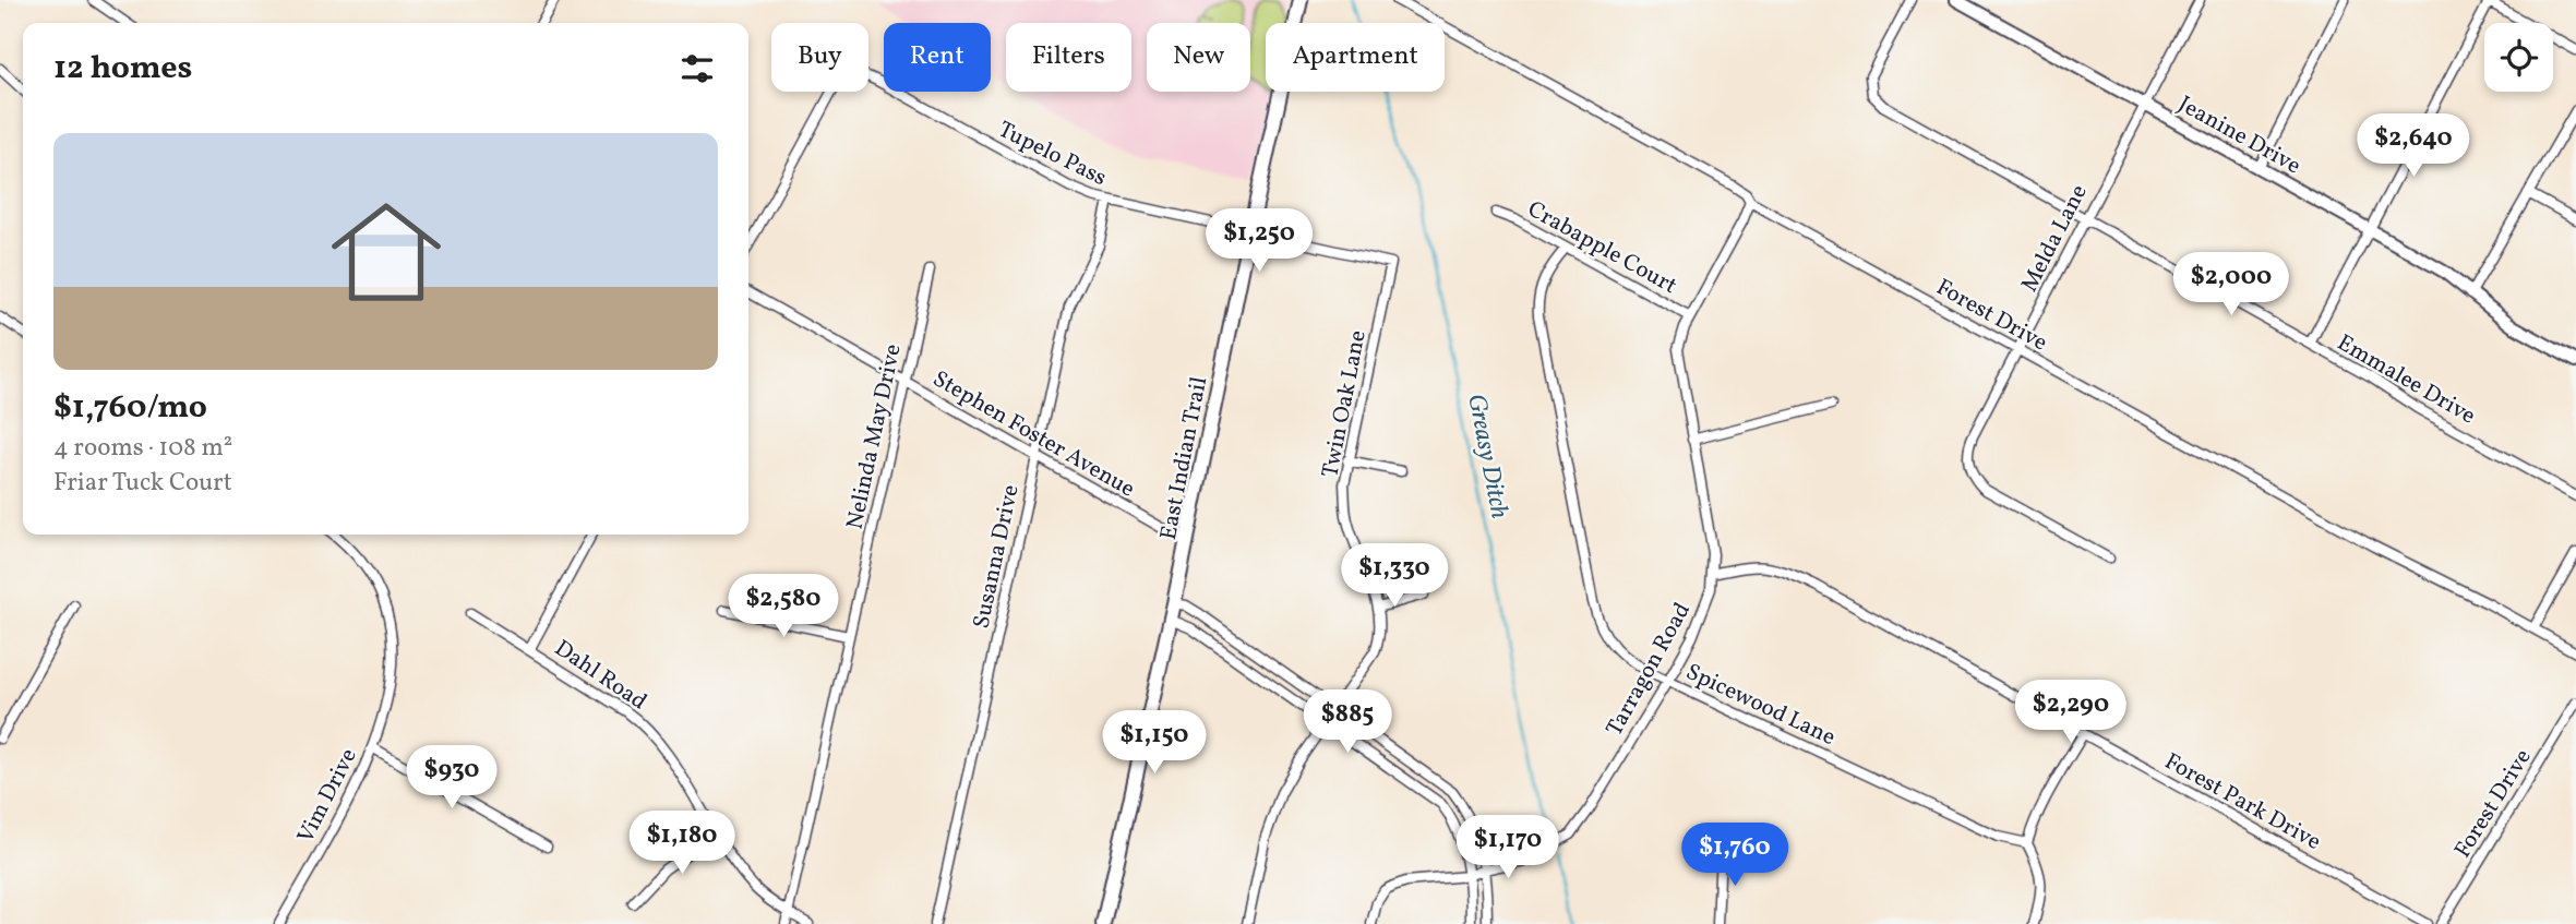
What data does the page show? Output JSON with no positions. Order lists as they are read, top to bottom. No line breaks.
{"streets":{"main road":["East Indian Trail"],"street":["Jeanine Drive","Tupelo Pass","Melda Lane","Crabapple Court","Forest Drive","Emmalee Drive","Twin Oak Lane","Stephen Foster Avenue","Nelinda May Drive","Susanna Drive","Tarragon Road","Dahl Road","Spicewood Lane","Vim Drive","Forest Park Drive"]},"crossings":[["Jeanine Drive","Melda Lane"],["Tupelo Pass","Twin Oak Lane"],["Tupelo Pass","East Indian Trail"],["Tupelo Pass","Susanna Drive"],["Melda Lane","Forest Drive"],["Melda Lane","Emmalee Drive"],["Crabapple Court","Tarragon Road"],["Crabapple Court","Spicewood Lane"],["Forest Drive","Tarragon Road"],["Stephen Foster Avenue","Nelinda May Drive"],["Stephen Foster Avenue","East Indian Trail"],["Stephen Foster Avenue","Susanna Drive"],["Nelinda May Drive","Dahl Road"],["Tarragon Road","Spicewood Lane"],["Tarragon Road","Forest Park Drive"]],"water":["Greasy Ditch"],"page":{"chip":["Buy","Rent","Filters","New","Apartment"],"heading":"12 homes","price":["$2,640","$1,250","$2,000","$1,330","$2,580","$2,290","$885","$1,150","$930","$1,180","$1,170","$1,760"],"list":[{"name":"$1,760/mo","note":"4 rooms · 108 m² · Friar Tuck Court"}]}}
